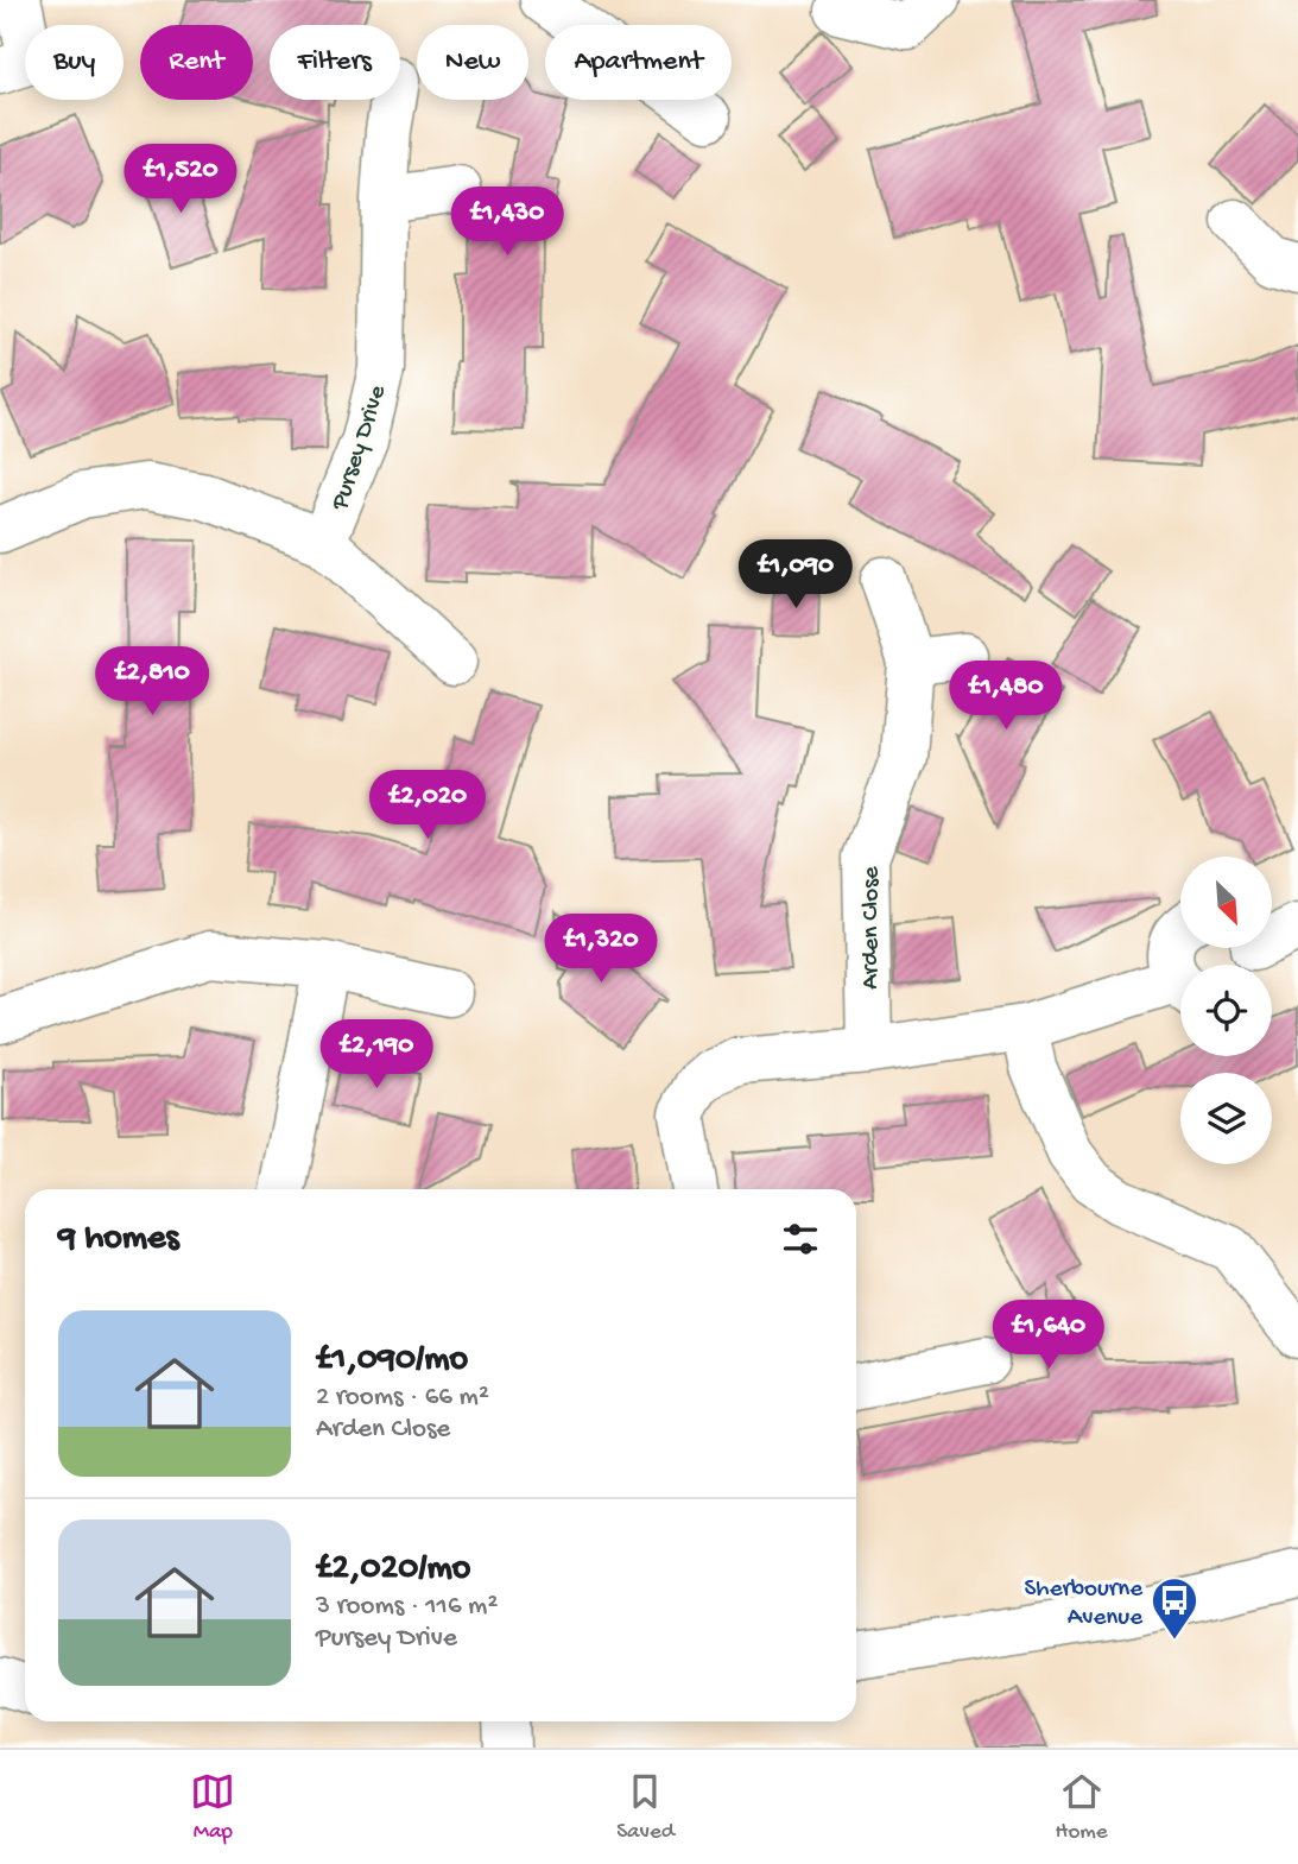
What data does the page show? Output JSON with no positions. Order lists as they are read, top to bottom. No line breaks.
{"streets":{"street":["Pursey Drive","Arden Close"]},"places":{"bus stop":["Sherbourne Avenue"]},"north":"bottom right","page":{"chip":["Buy","Rent","Filters","New","Apartment"],"price":["£1,520","£1,430","£1,090","£2,810","£1,480","£2,020","£1,320","£2,190","£1,640"],"heading":"9 homes","list":[{"name":"£1,090/mo","note":"2 rooms · 66 m² · Arden Close"},{"name":"£2,020/mo","note":"3 rooms · 116 m² · Pursey Drive"}],"tabs":["Map","Saved","Home"]}}
